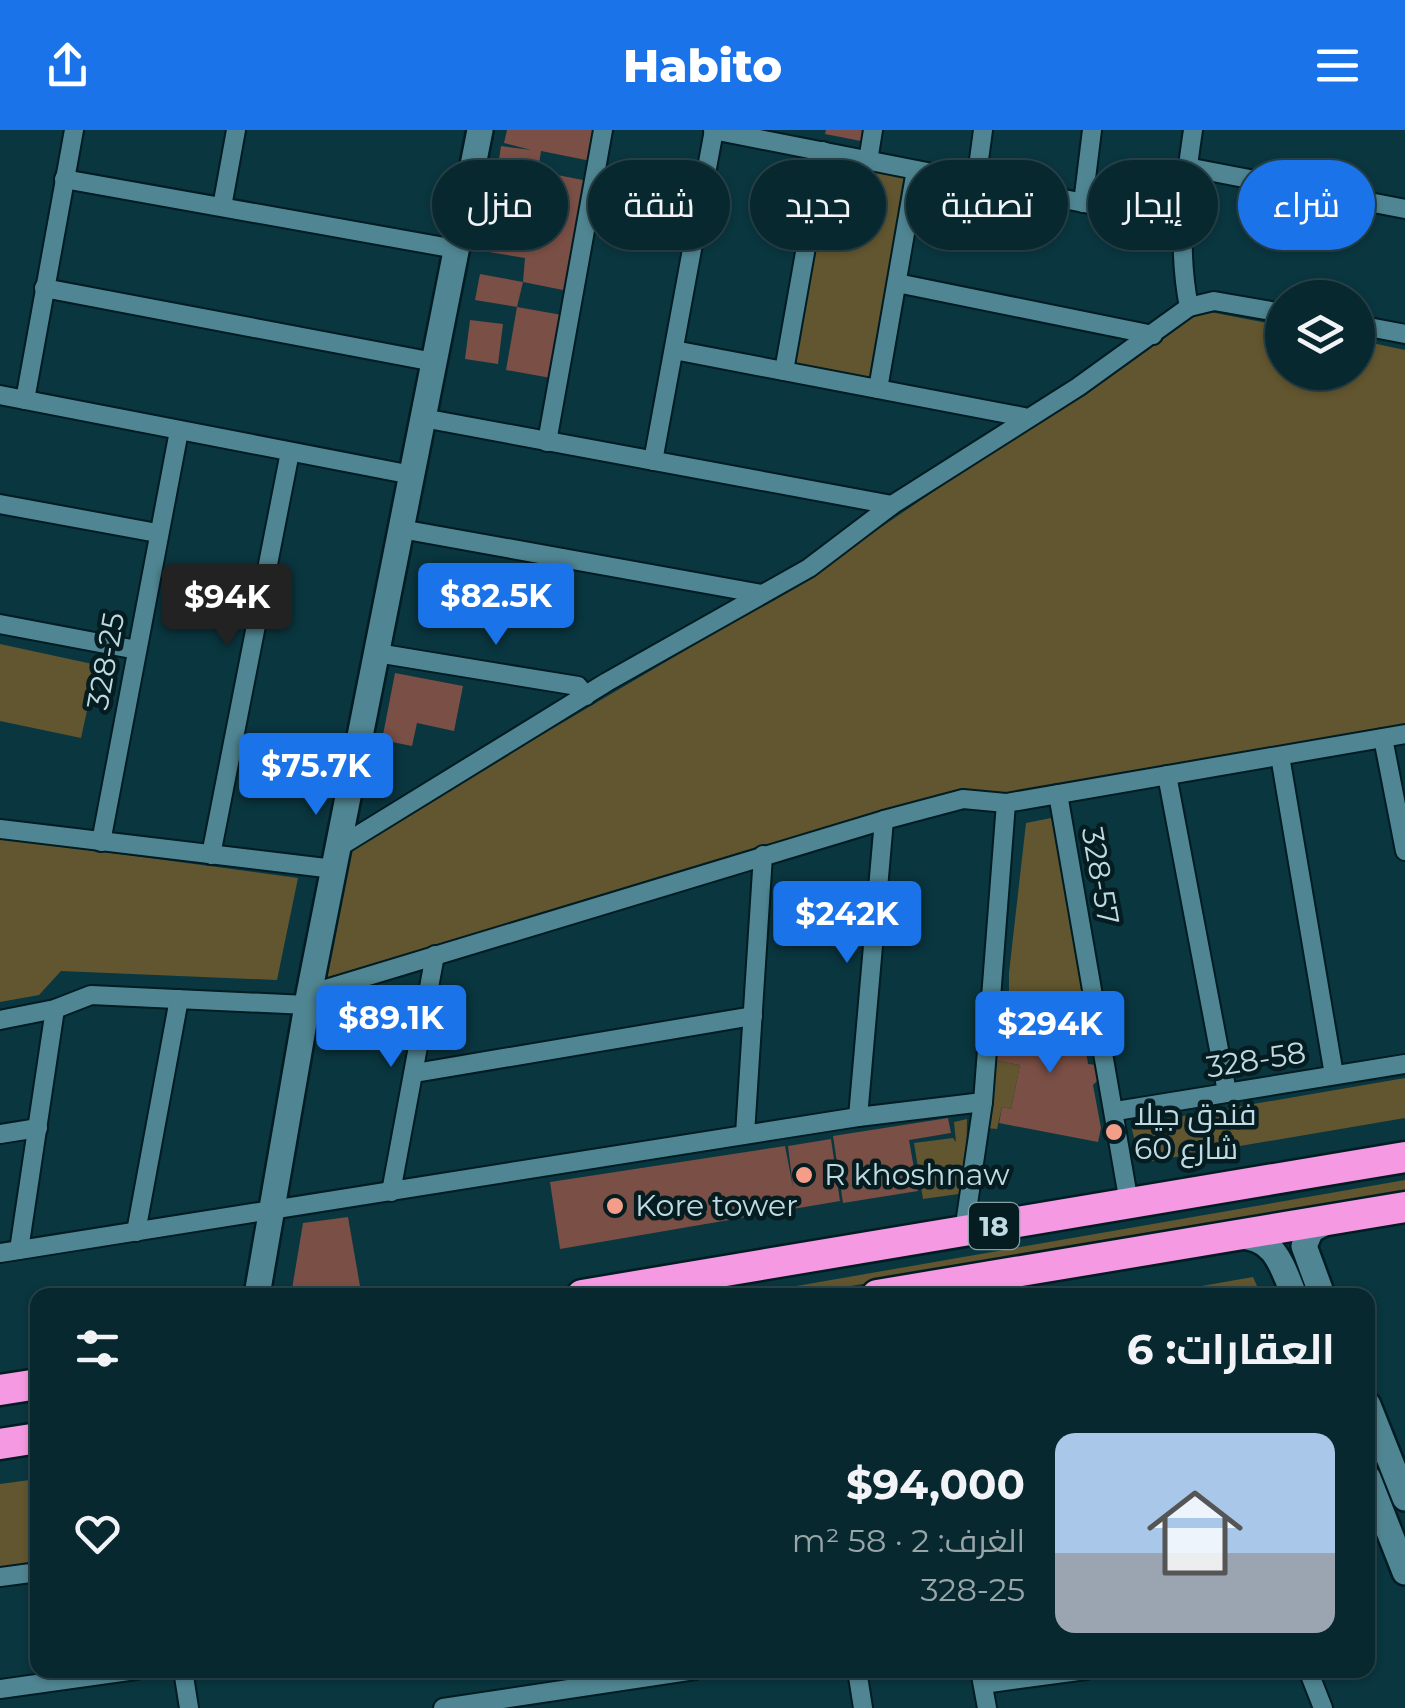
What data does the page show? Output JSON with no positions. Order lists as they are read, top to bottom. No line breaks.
{"streets":{"highway":["18"],"street":["328-25","328-57","328-58"]},"crossings":[["328-57","328-58"],["328-57","18"]],"places":["فندق جيلا شارع 60","R khoshnaw","Kore tower"],"page":{"header":"Habito","chip":["شراء","إيجار","تصفية","جديد","شقة","منزل"],"price":["$82.5K","$94K","$75.7K","$242K","$89.1K","$294K"],"heading":"العقارات: 6","list":[{"name":"$94,000","note":"الغرف: 2 · 58 m² · 328-25"}]}}
